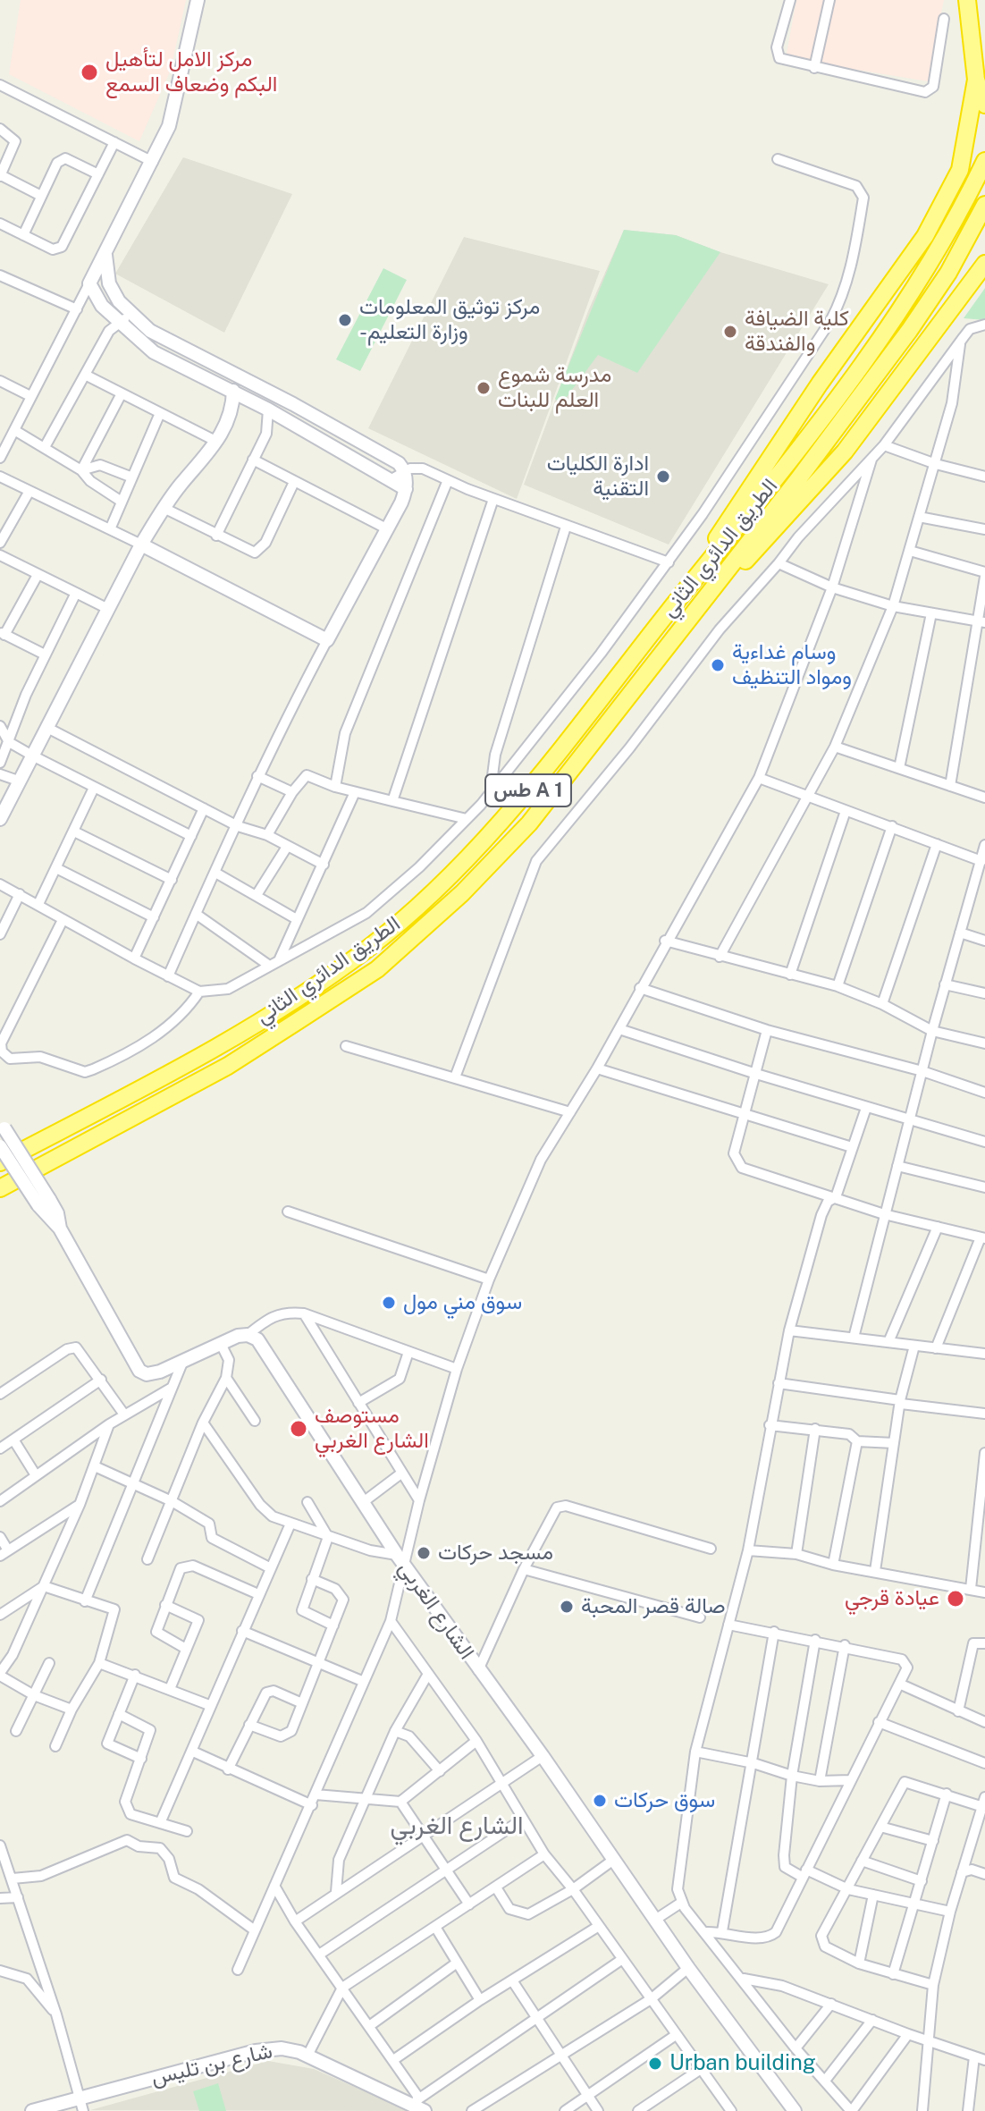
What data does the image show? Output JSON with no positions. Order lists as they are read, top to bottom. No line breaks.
{"streets":{"highway":["الطريق الدائري الثاني","طس A 1"],"street":["الشارع الغربي","شارع بن تليس"]},"districts":["الشارع الغربي"],"places":["مركز الامل لتأهيل البكم وضعاف السمع","مركز توثيق المعلومات -وزارة التعليم","كلية الضيافة والفندقة","مدرسة شموع العلم للبنات","ادارة الكليات التقنية","وسام غداءية ومواد التنظيف","سوق مني مول","مستوصف الشارع الغربي","مسجد حركات","عيادة قرجي","صالة قصر المحبة","سوق حركات","Urban building"]}
